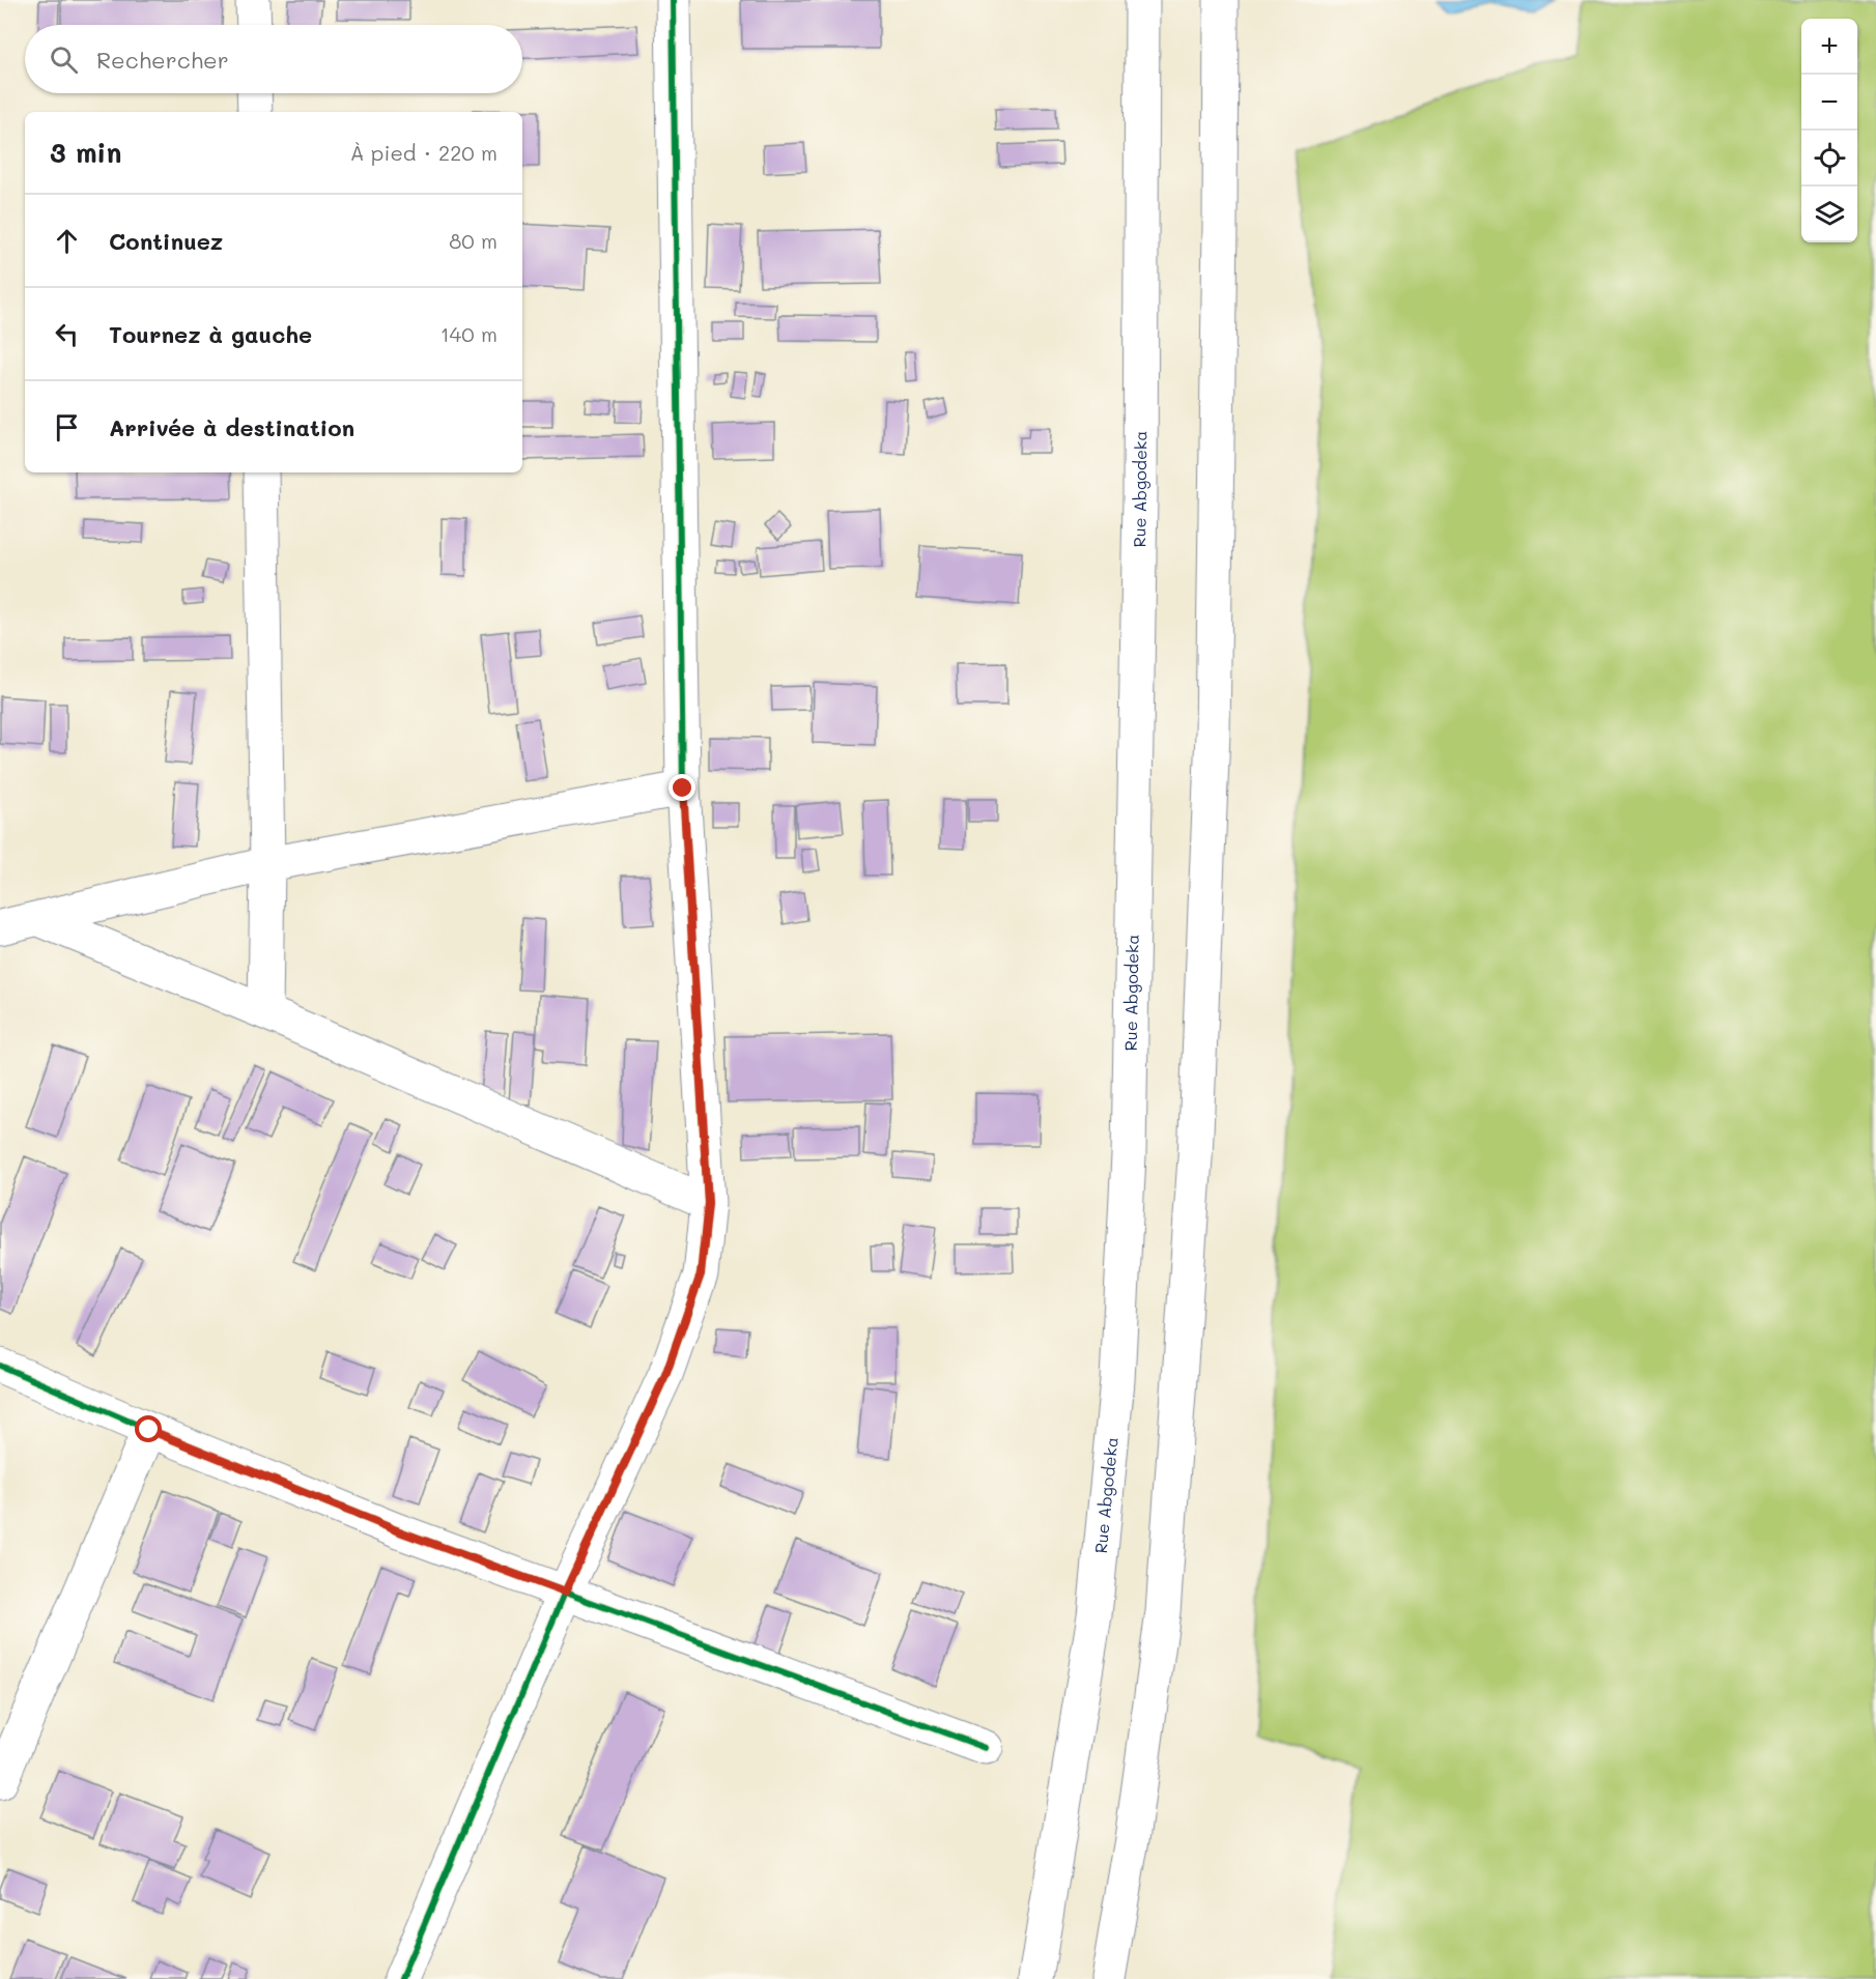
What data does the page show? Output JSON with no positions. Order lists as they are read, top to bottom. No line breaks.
{"streets":{"street":["Rue Abgodeka"]},"page":{"map_buttons":["+","−"],"search":"Rechercher","heading":["3 min","À pied · 220 m"],"list":[["Continuez","80 m"],["Tournez à gauche","140 m"],"Arrivée à destination"]}}
